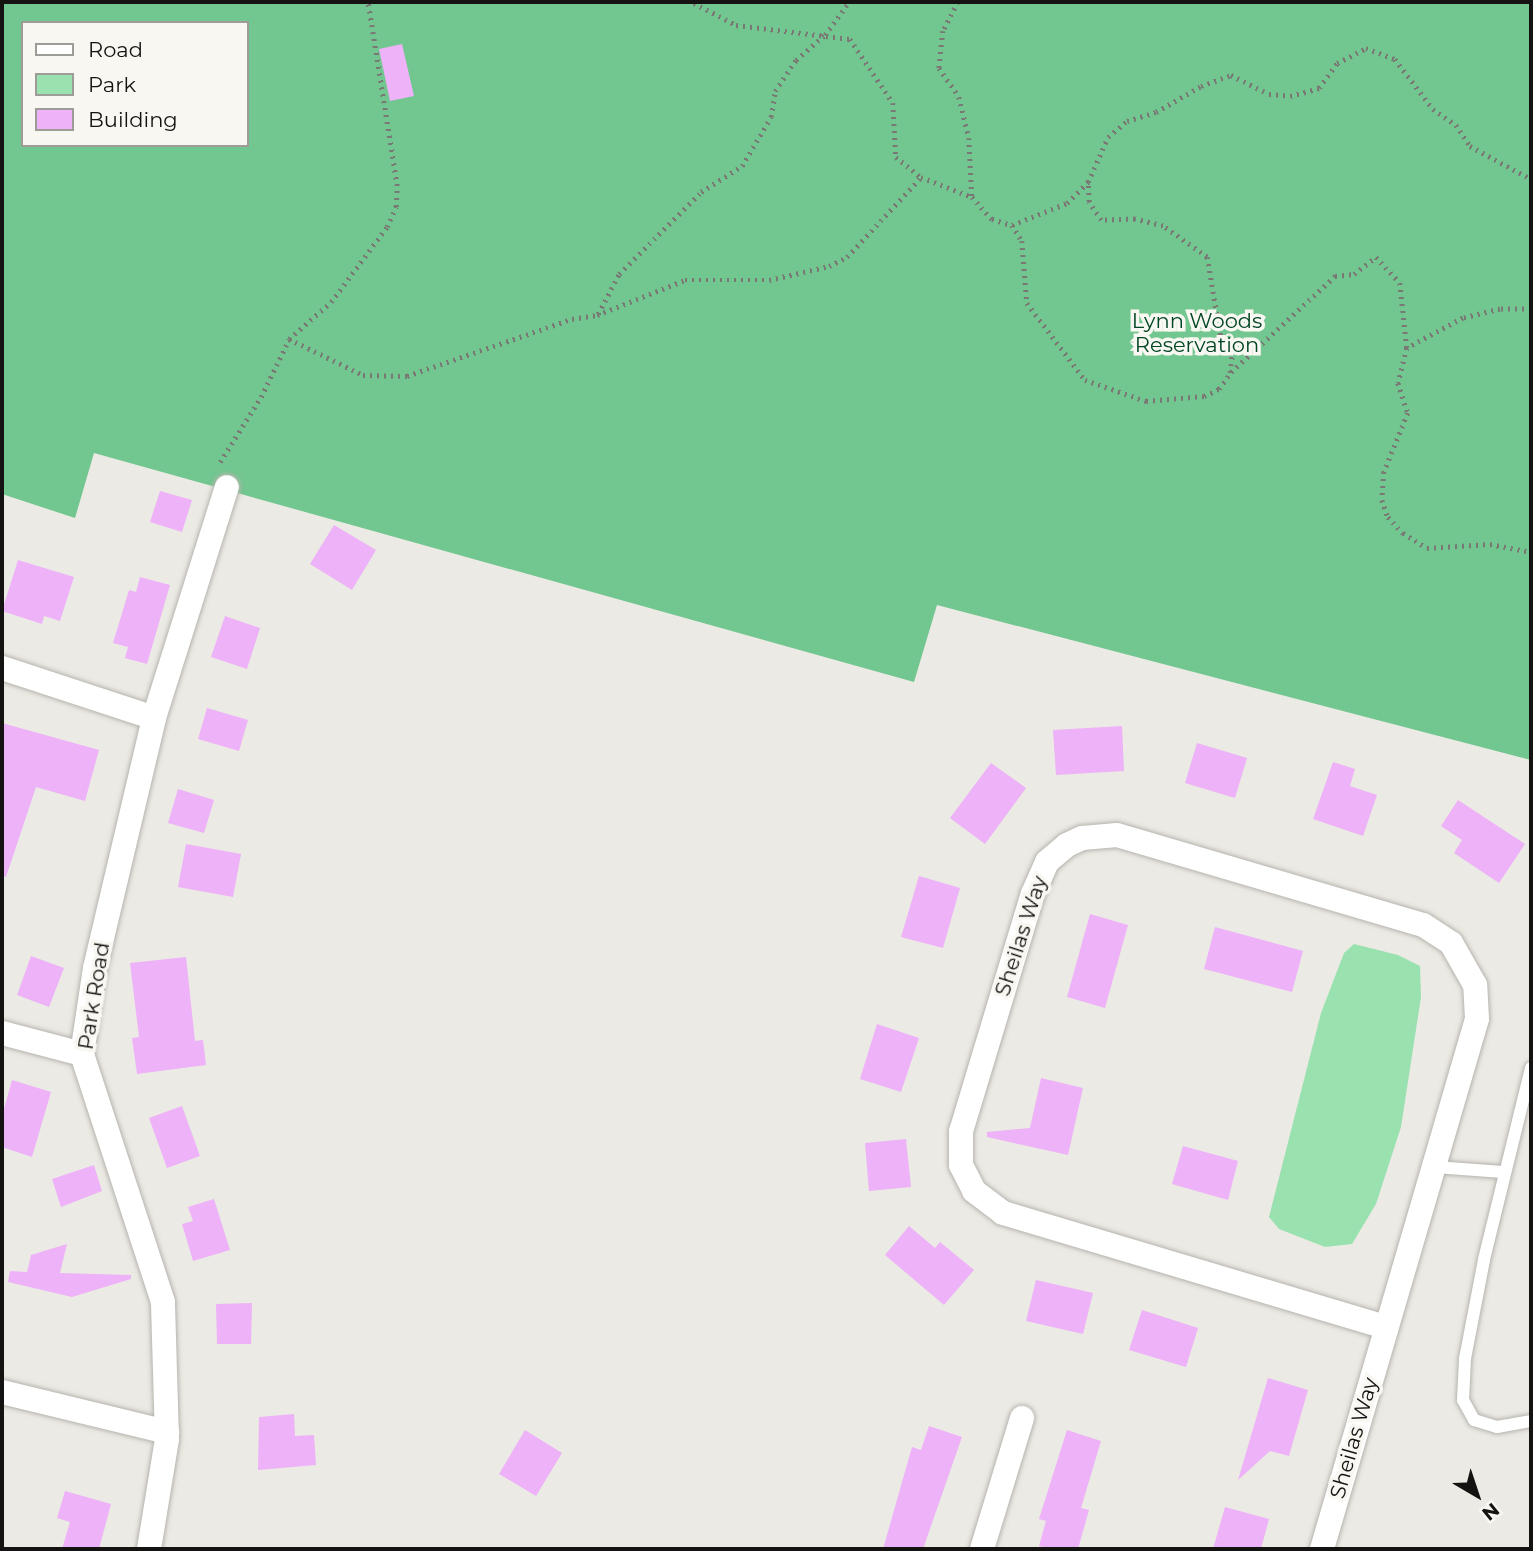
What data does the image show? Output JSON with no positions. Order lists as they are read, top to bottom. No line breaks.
{"streets":{"street":["Sheilas Way","Park Road"]},"parks":["Lynn Woods Reservation"],"legend":["Road","Park","Building"],"north":"bottom right"}
